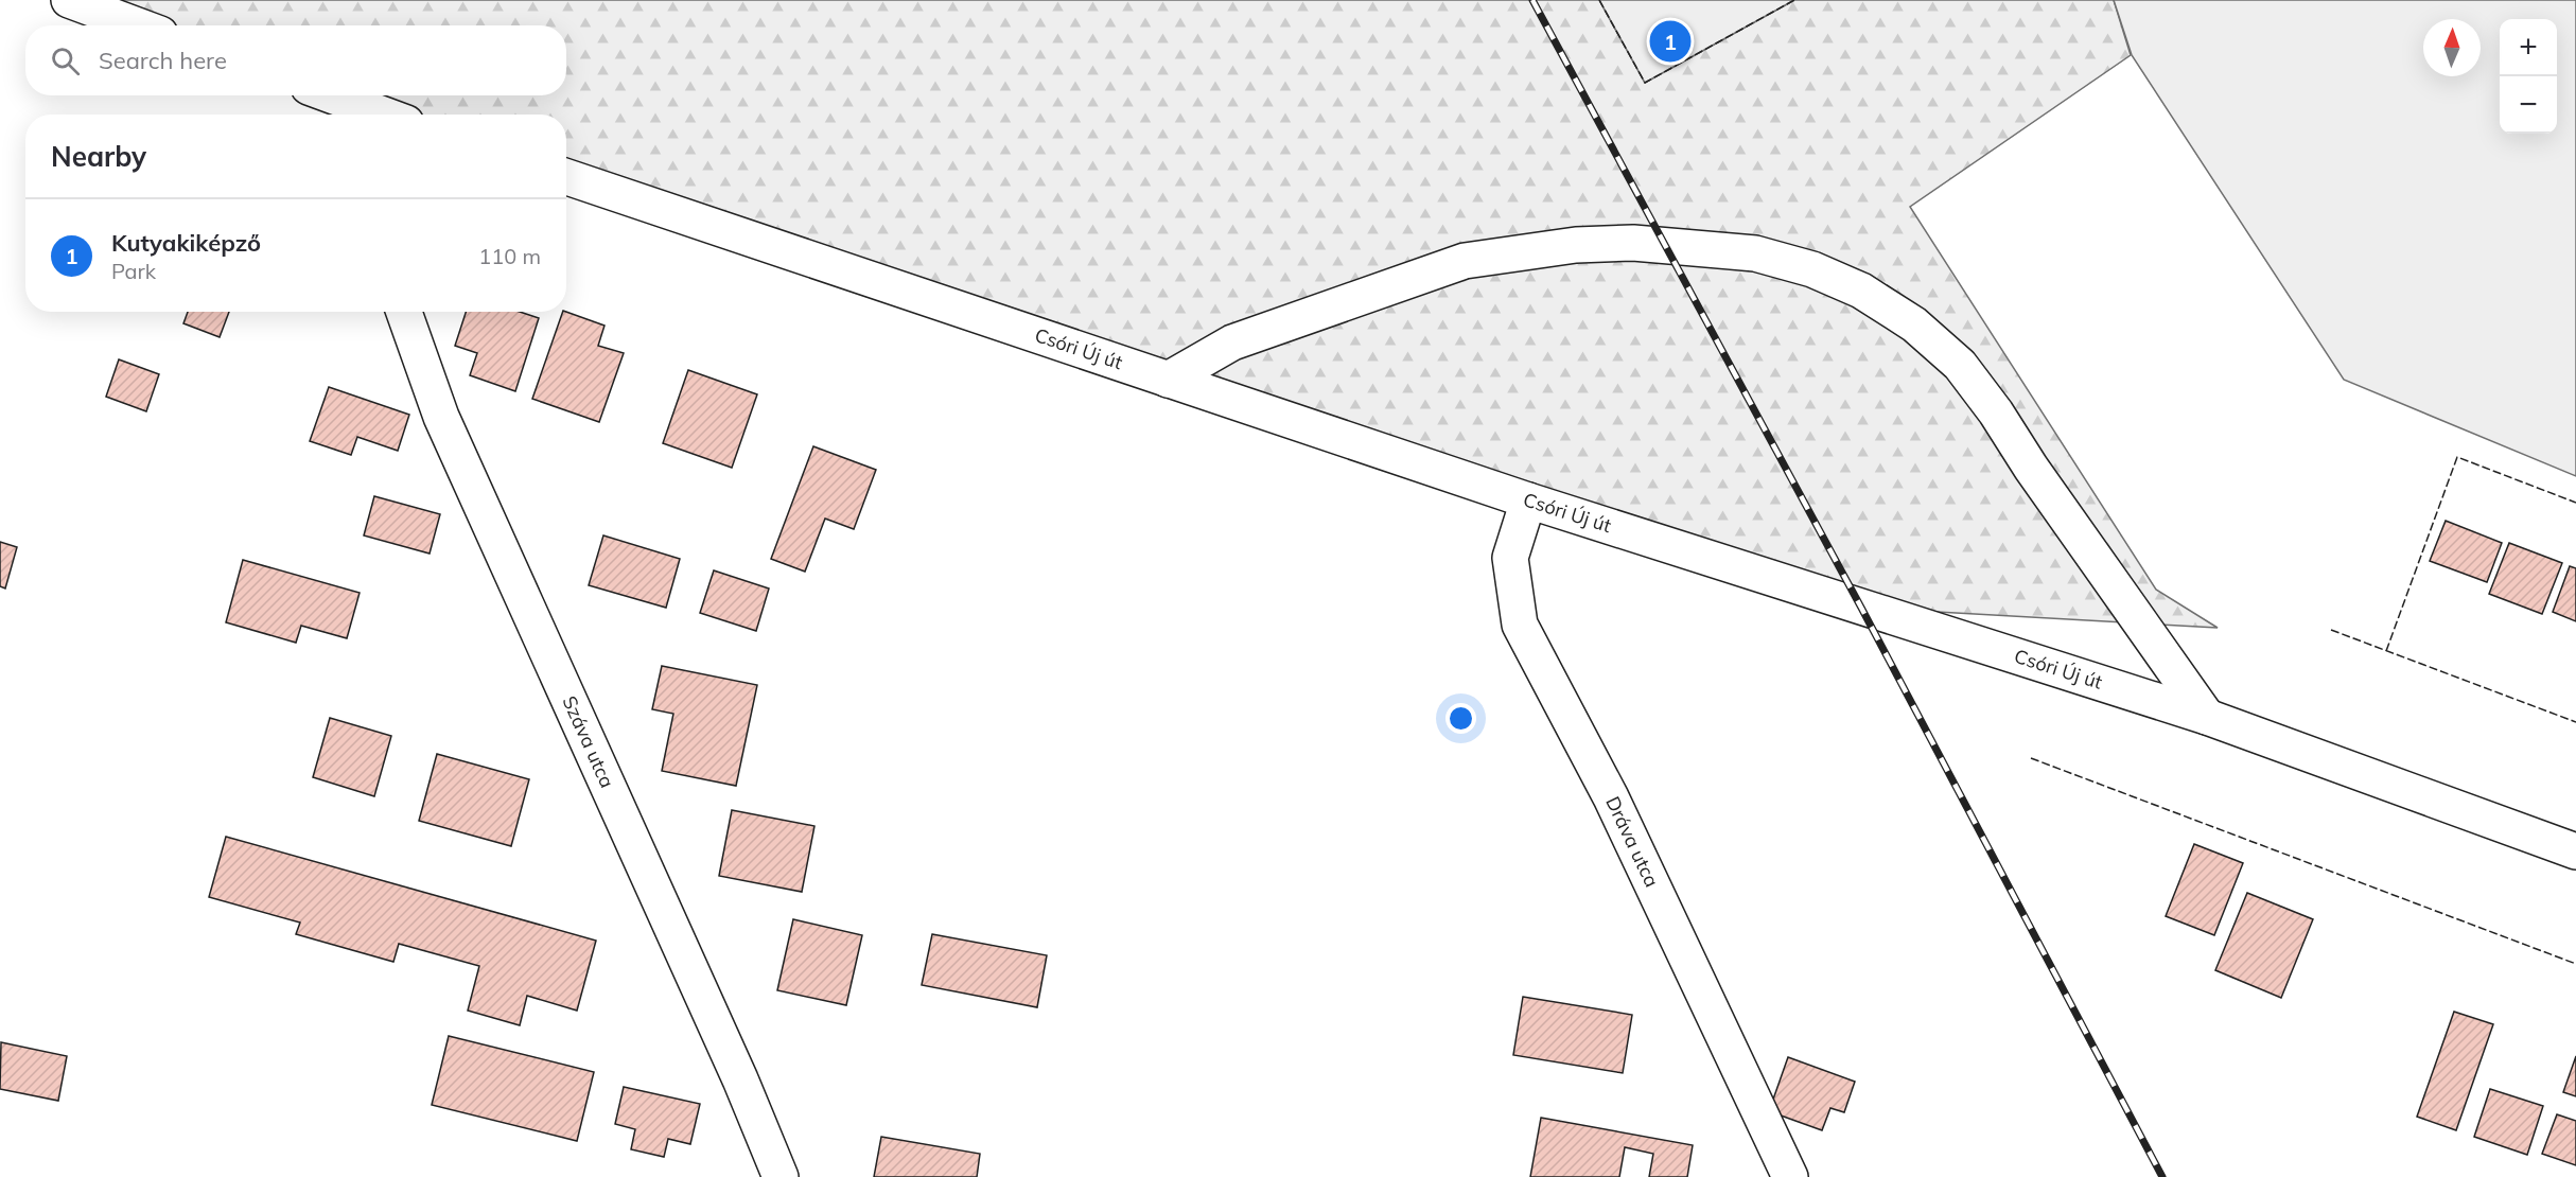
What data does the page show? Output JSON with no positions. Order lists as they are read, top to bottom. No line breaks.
{"streets":{"main road":["Csóri Új út","Száva utca","Dráva utca"]},"crossings":[["Csóri Új út","Dráva utca"]],"north":"top","page":{"pins":"1","map_buttons":["+","−"],"search":"Search here","heading":"Nearby","list":[{"mark":"1","name":"Kutyakiképző","note":"Park","value":"110 m"}]}}
